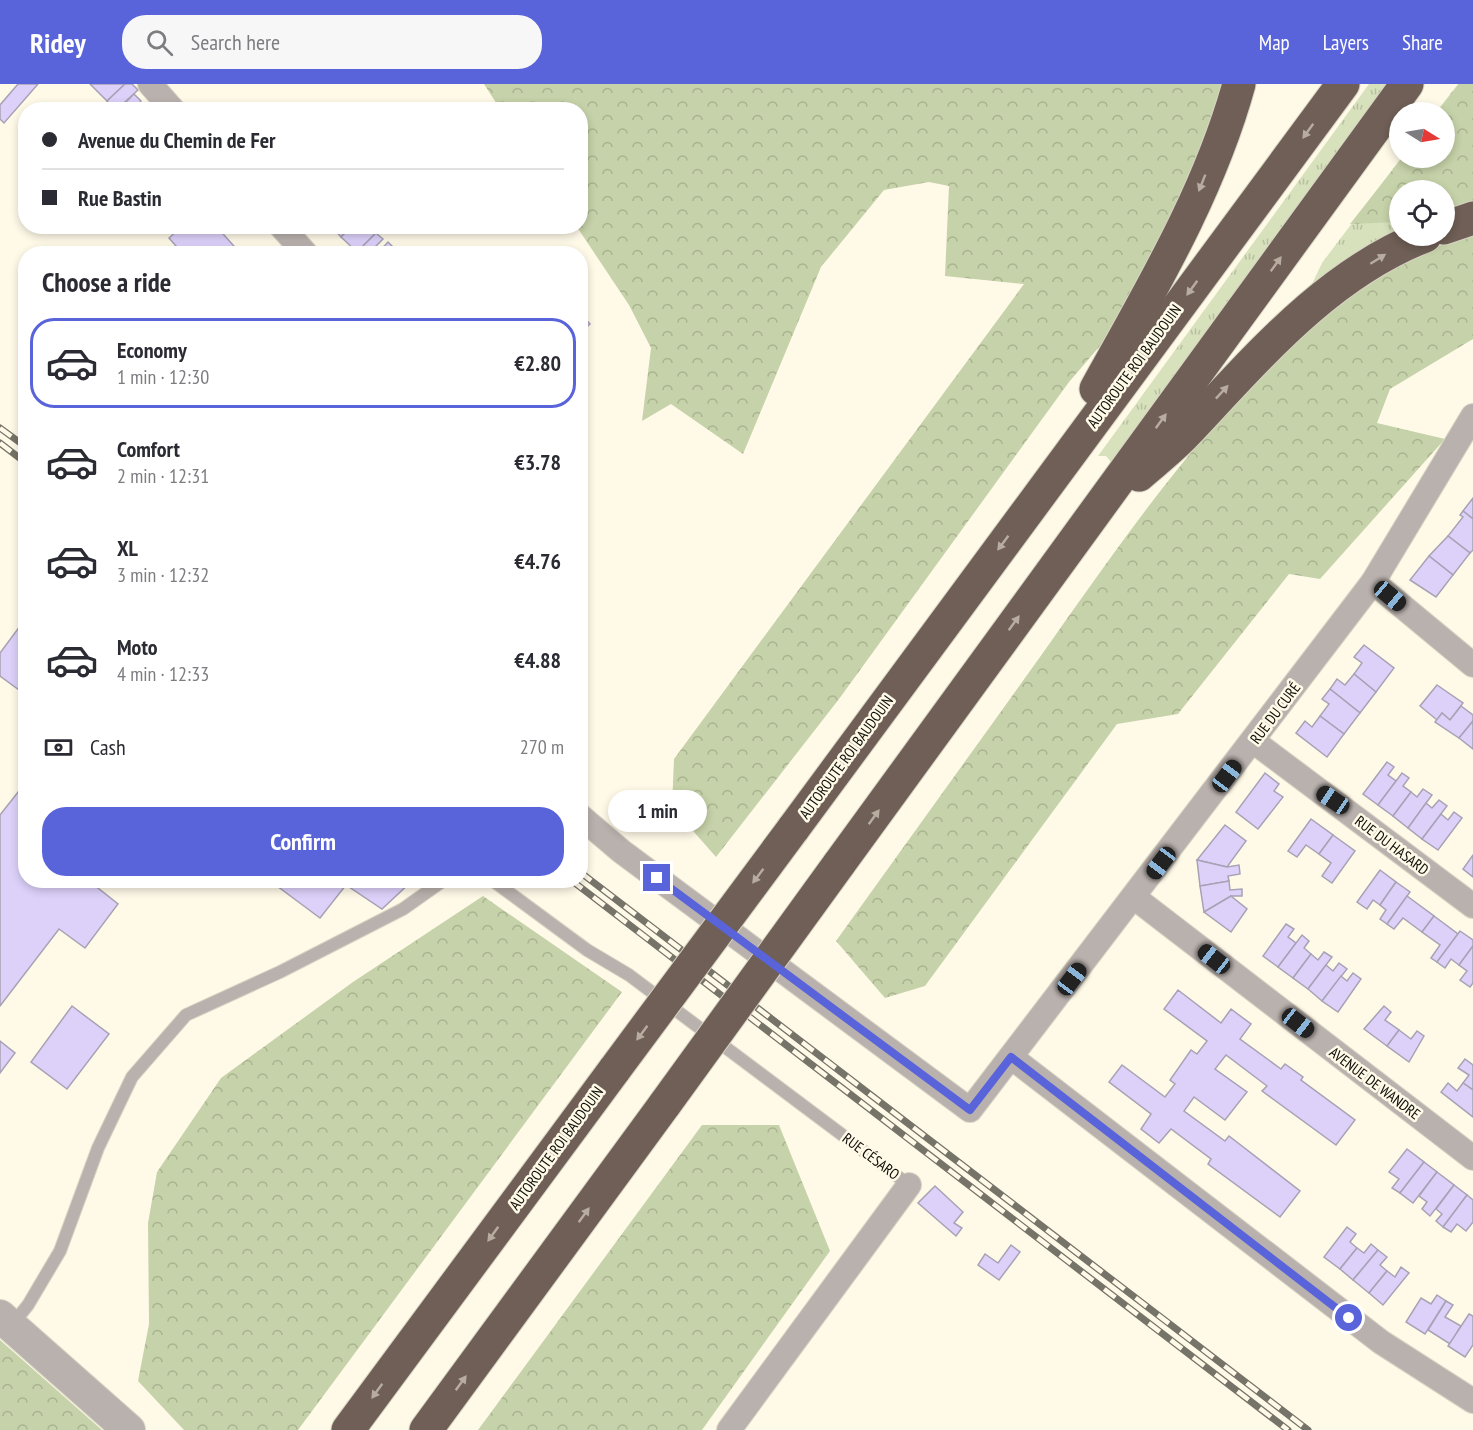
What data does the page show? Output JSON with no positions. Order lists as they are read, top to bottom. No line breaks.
{"streets":{"highway":["AUTOROUTE ROI BAUDOUIN"],"street":["RUE DU CURÉ","RUE DU HASARD","AVENUE DE WANDRE","RUE CÉSARO"]},"crossings":[["RUE DU CURÉ","RUE DU HASARD"],["RUE DU CURÉ","AVENUE DE WANDRE"]],"north":"right","page":{"header":"Ridey","search":"Search here","nav":["Map","Layers","Share"],"banner":["Avenue du Chemin de Fer","Rue Bastin"],"heading":"Choose a ride","list":[{"name":"Economy","note":"1 min · 12:30","value":"€2.80"},{"name":"Comfort","note":"2 min · 12:31","value":"€3.78"},{"name":"XL","note":"3 min · 12:32","value":"€4.76"},{"name":"Moto","note":"4 min · 12:33","value":"€4.88"}],"pay":["Cash","270 m"],"bubble":"1 min","buttons":"Confirm"}}
